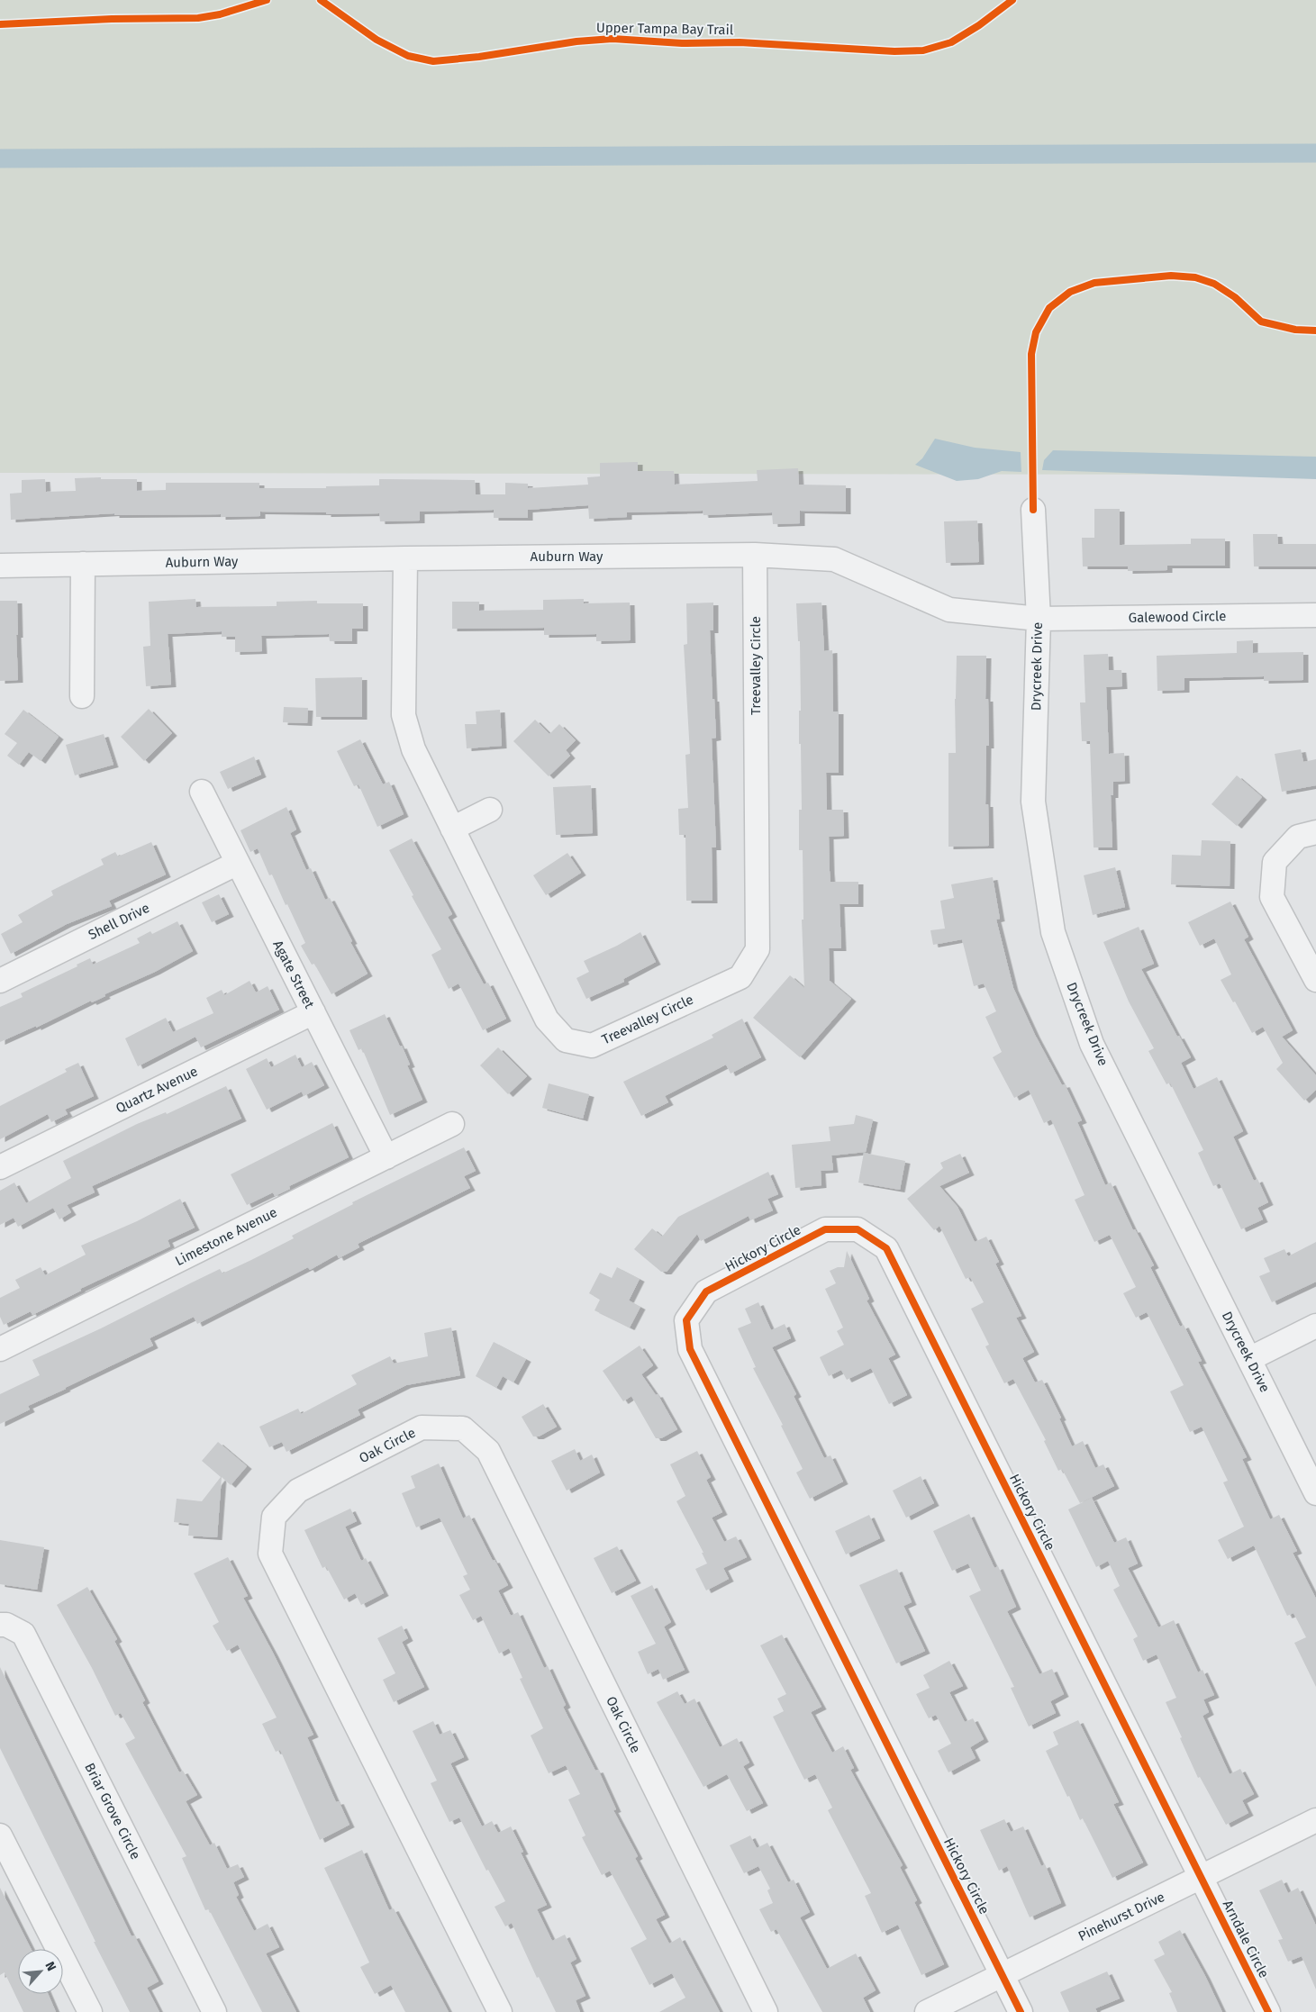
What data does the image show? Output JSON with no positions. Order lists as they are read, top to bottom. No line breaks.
{"streets":{"street":["Auburn Way","Galewood Circle","Treevalley Circle","Drycreek Drive","Shell Drive","Agate Street","Quartz Avenue","Limestone Avenue","Hickory Circle","Oak Circle","Briar Grove Circle","Pinehurst Drive","Arndale Circle"],"cycle path":["Upper Tampa Bay Trail"]},"crossings":[["Auburn Way","Galewood Circle"],["Auburn Way","Treevalley Circle"],["Auburn Way","Drycreek Drive"],["Galewood Circle","Drycreek Drive"],["Shell Drive","Agate Street"],["Agate Street","Quartz Avenue"],["Agate Street","Limestone Avenue"],["Hickory Circle","Pinehurst Drive"],["Hickory Circle","Arndale Circle"],["Pinehurst Drive","Arndale Circle"]],"north":"top right"}
